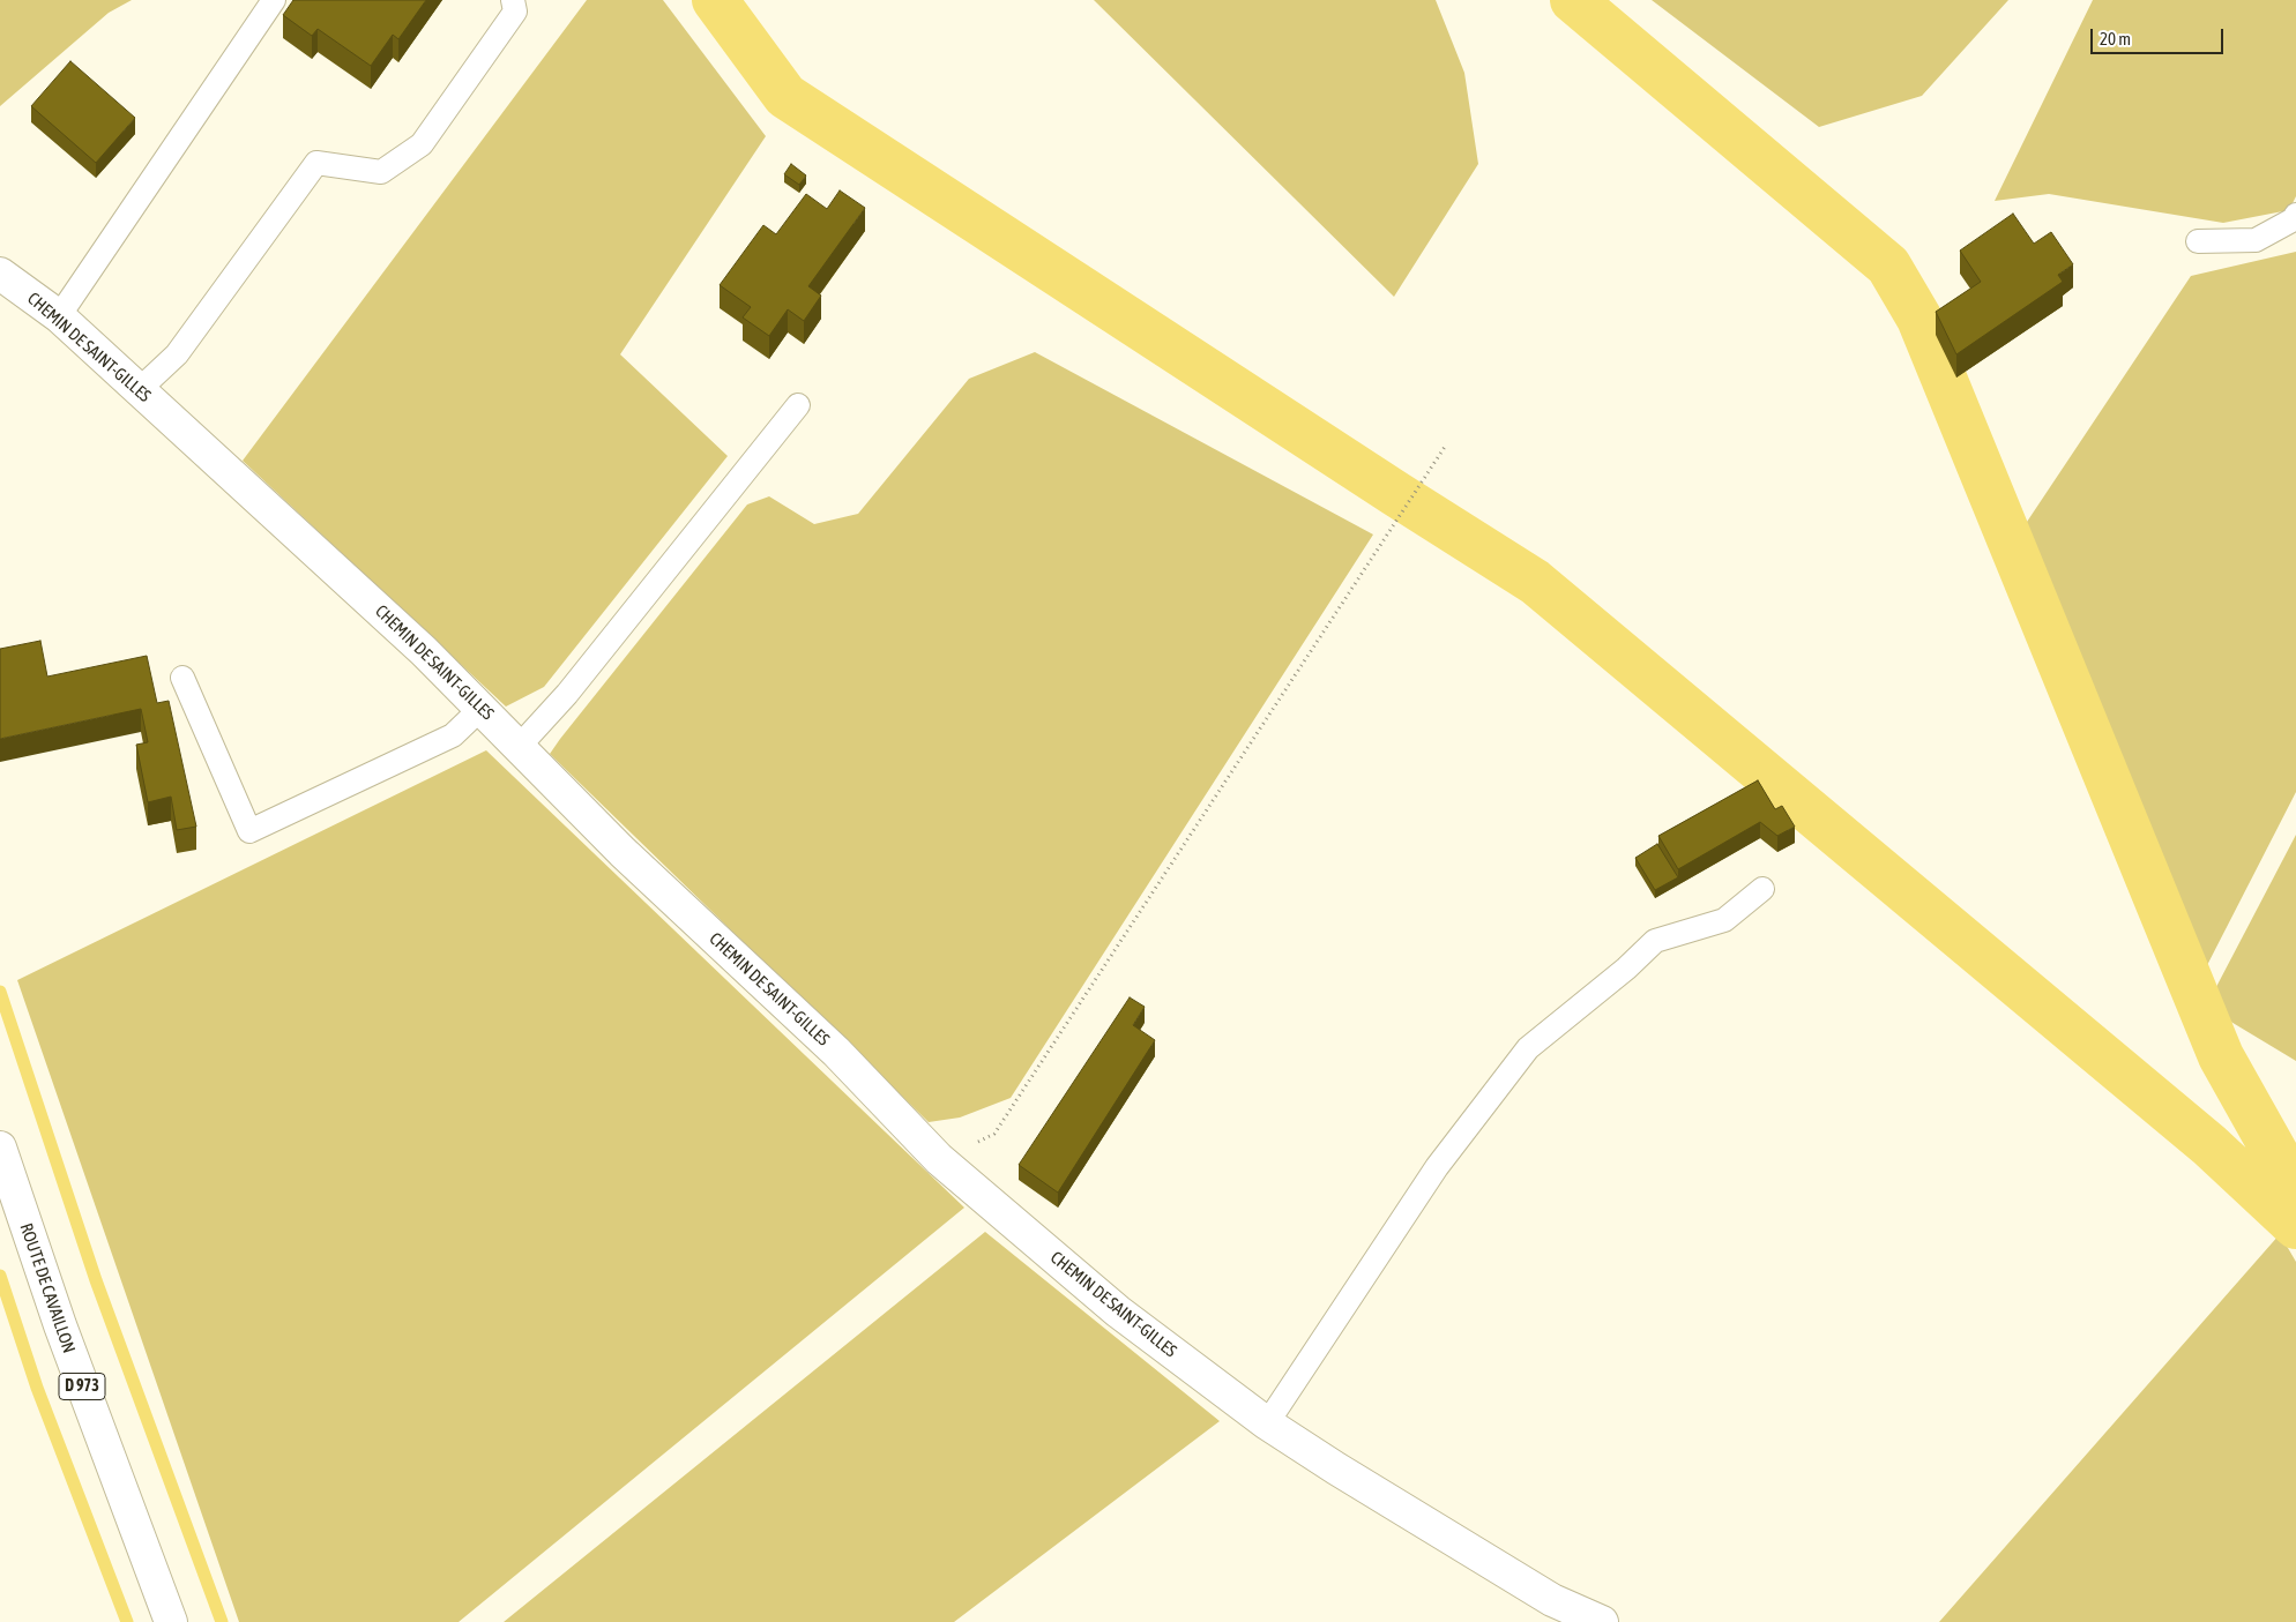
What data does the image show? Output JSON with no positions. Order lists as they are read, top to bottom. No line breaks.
{"streets":{"street":["CHEMIN DE SAINT-GILLES","ROUTE DE CAVAILLON","D 973"]},"scale_bar":"20 m"}
